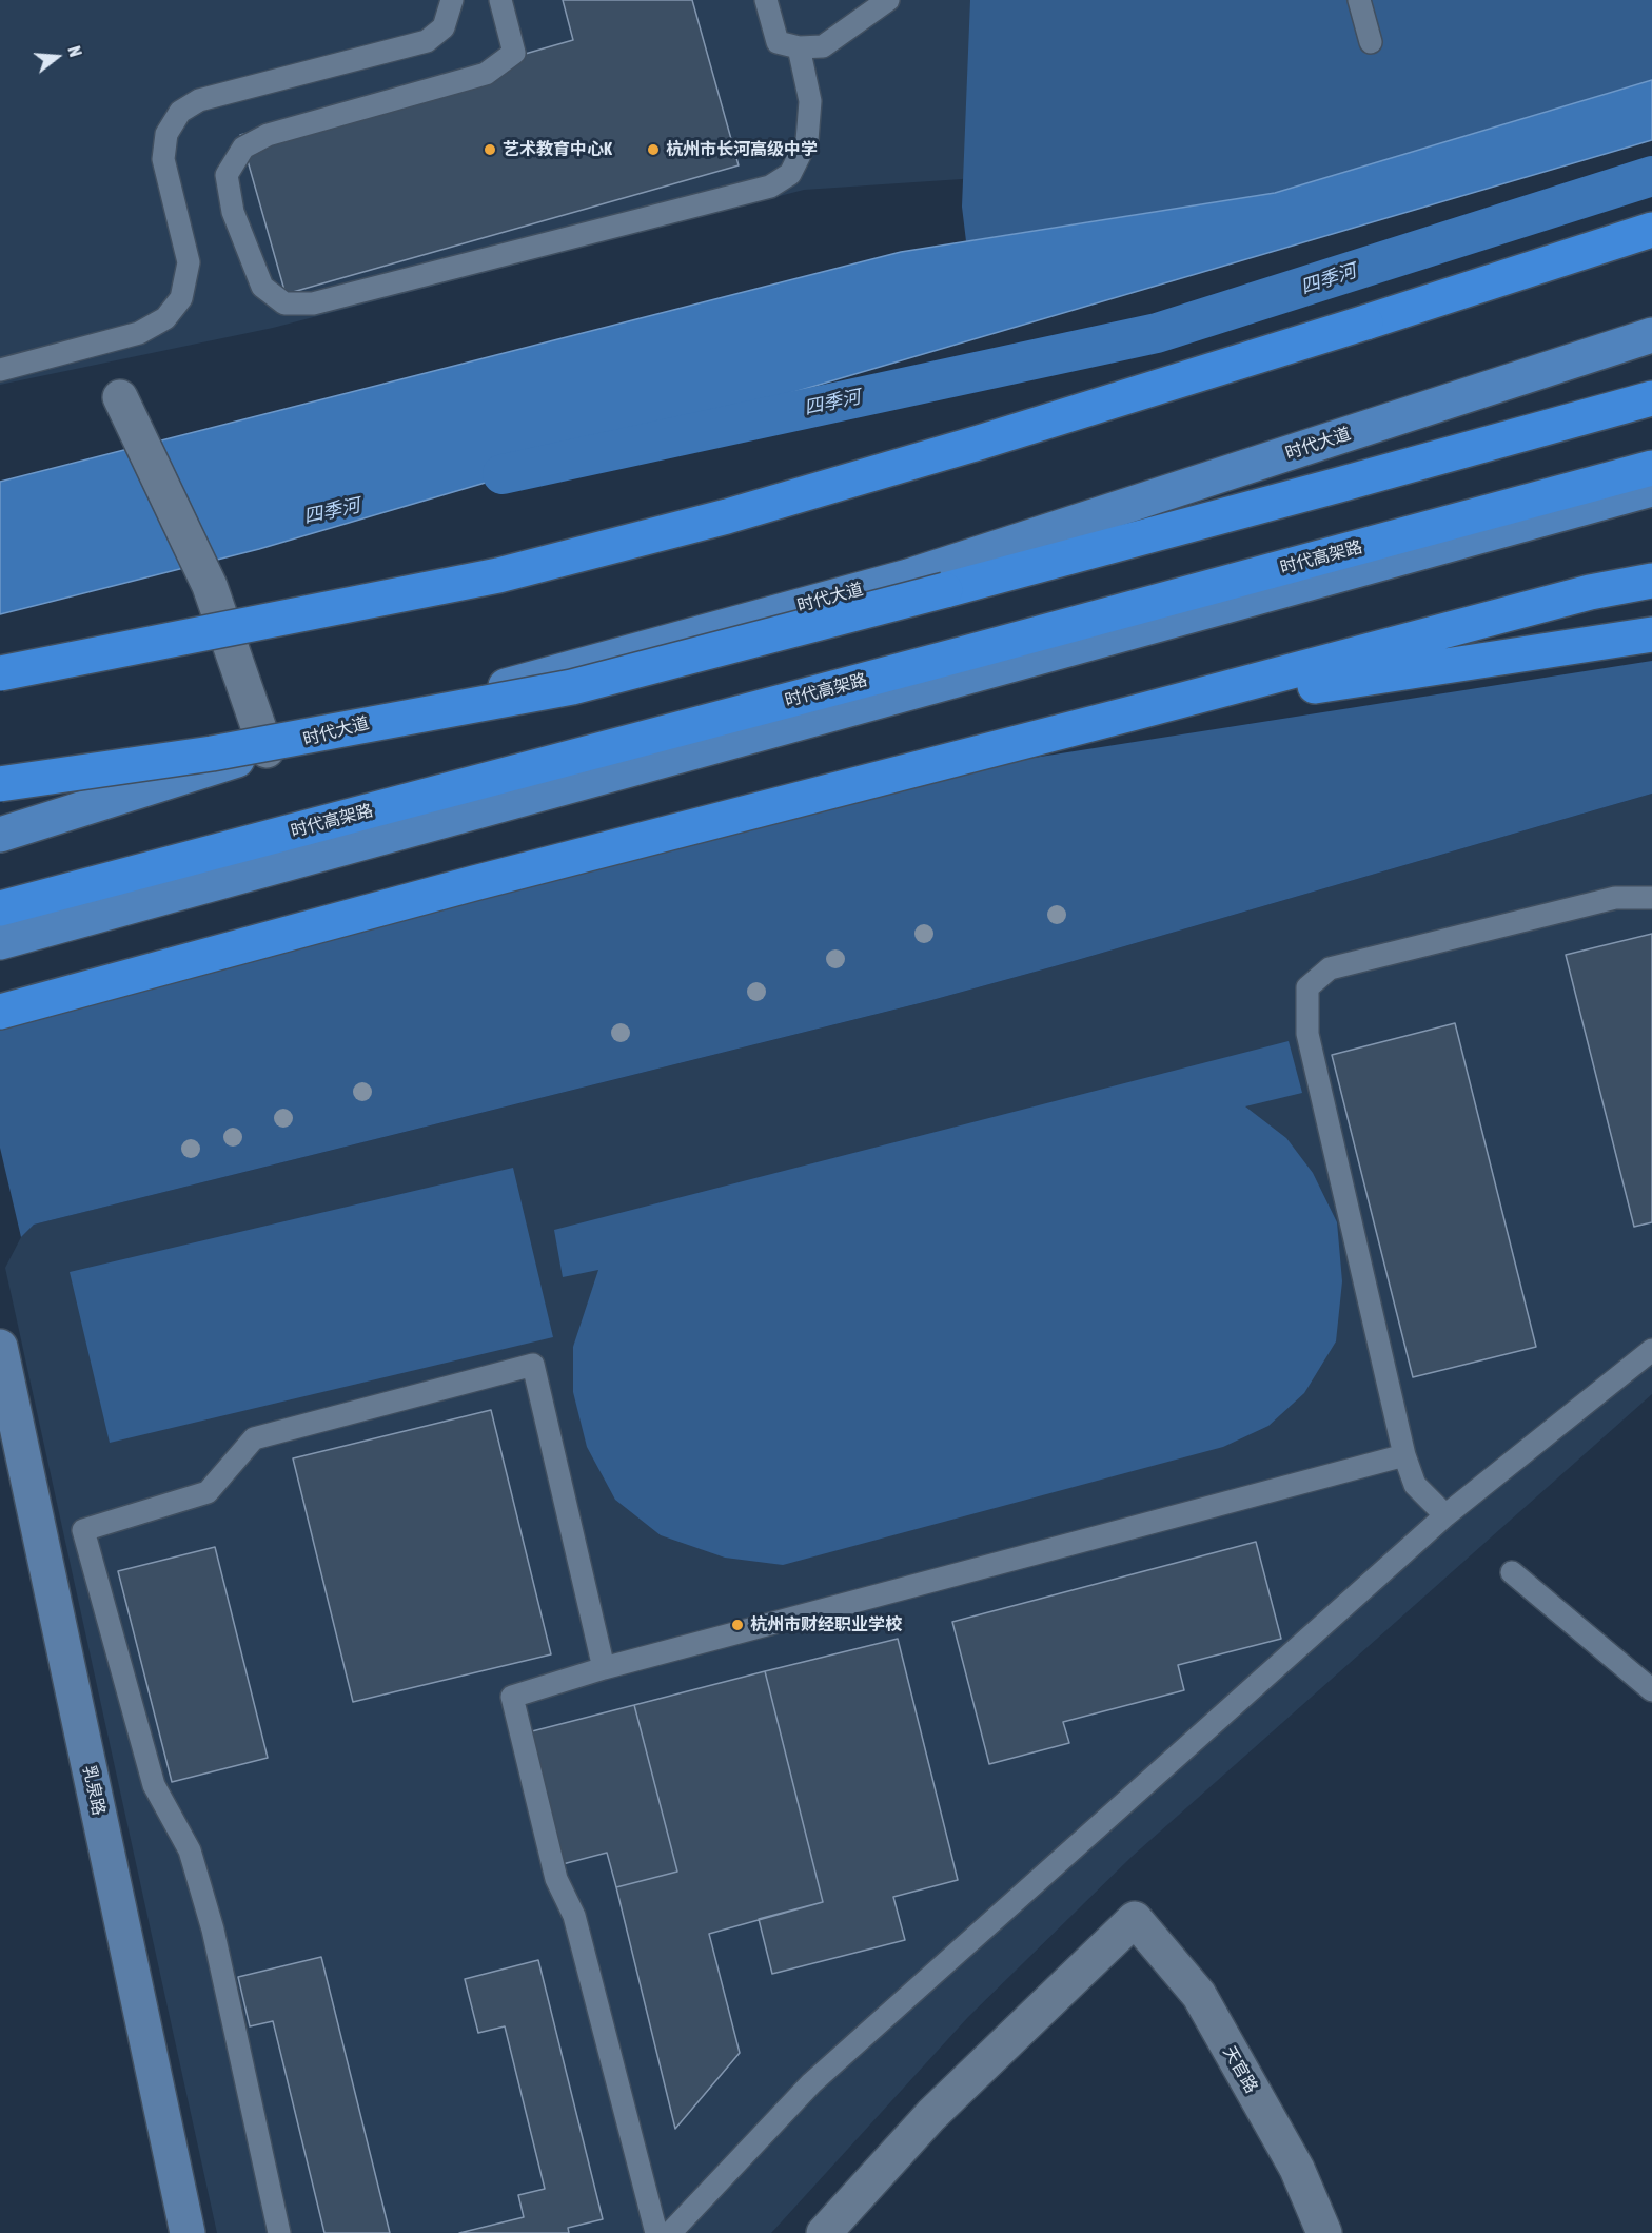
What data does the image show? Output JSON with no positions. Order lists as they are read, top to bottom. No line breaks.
{"streets":{"highway":["时代高架路"],"main road":["时代大道"],"street":["乳泉路","天官路"]},"water":["四季河"],"places":["艺术教育中心K","杭州市长河高级中学","杭州市财经职业学校"],"north":"right"}
